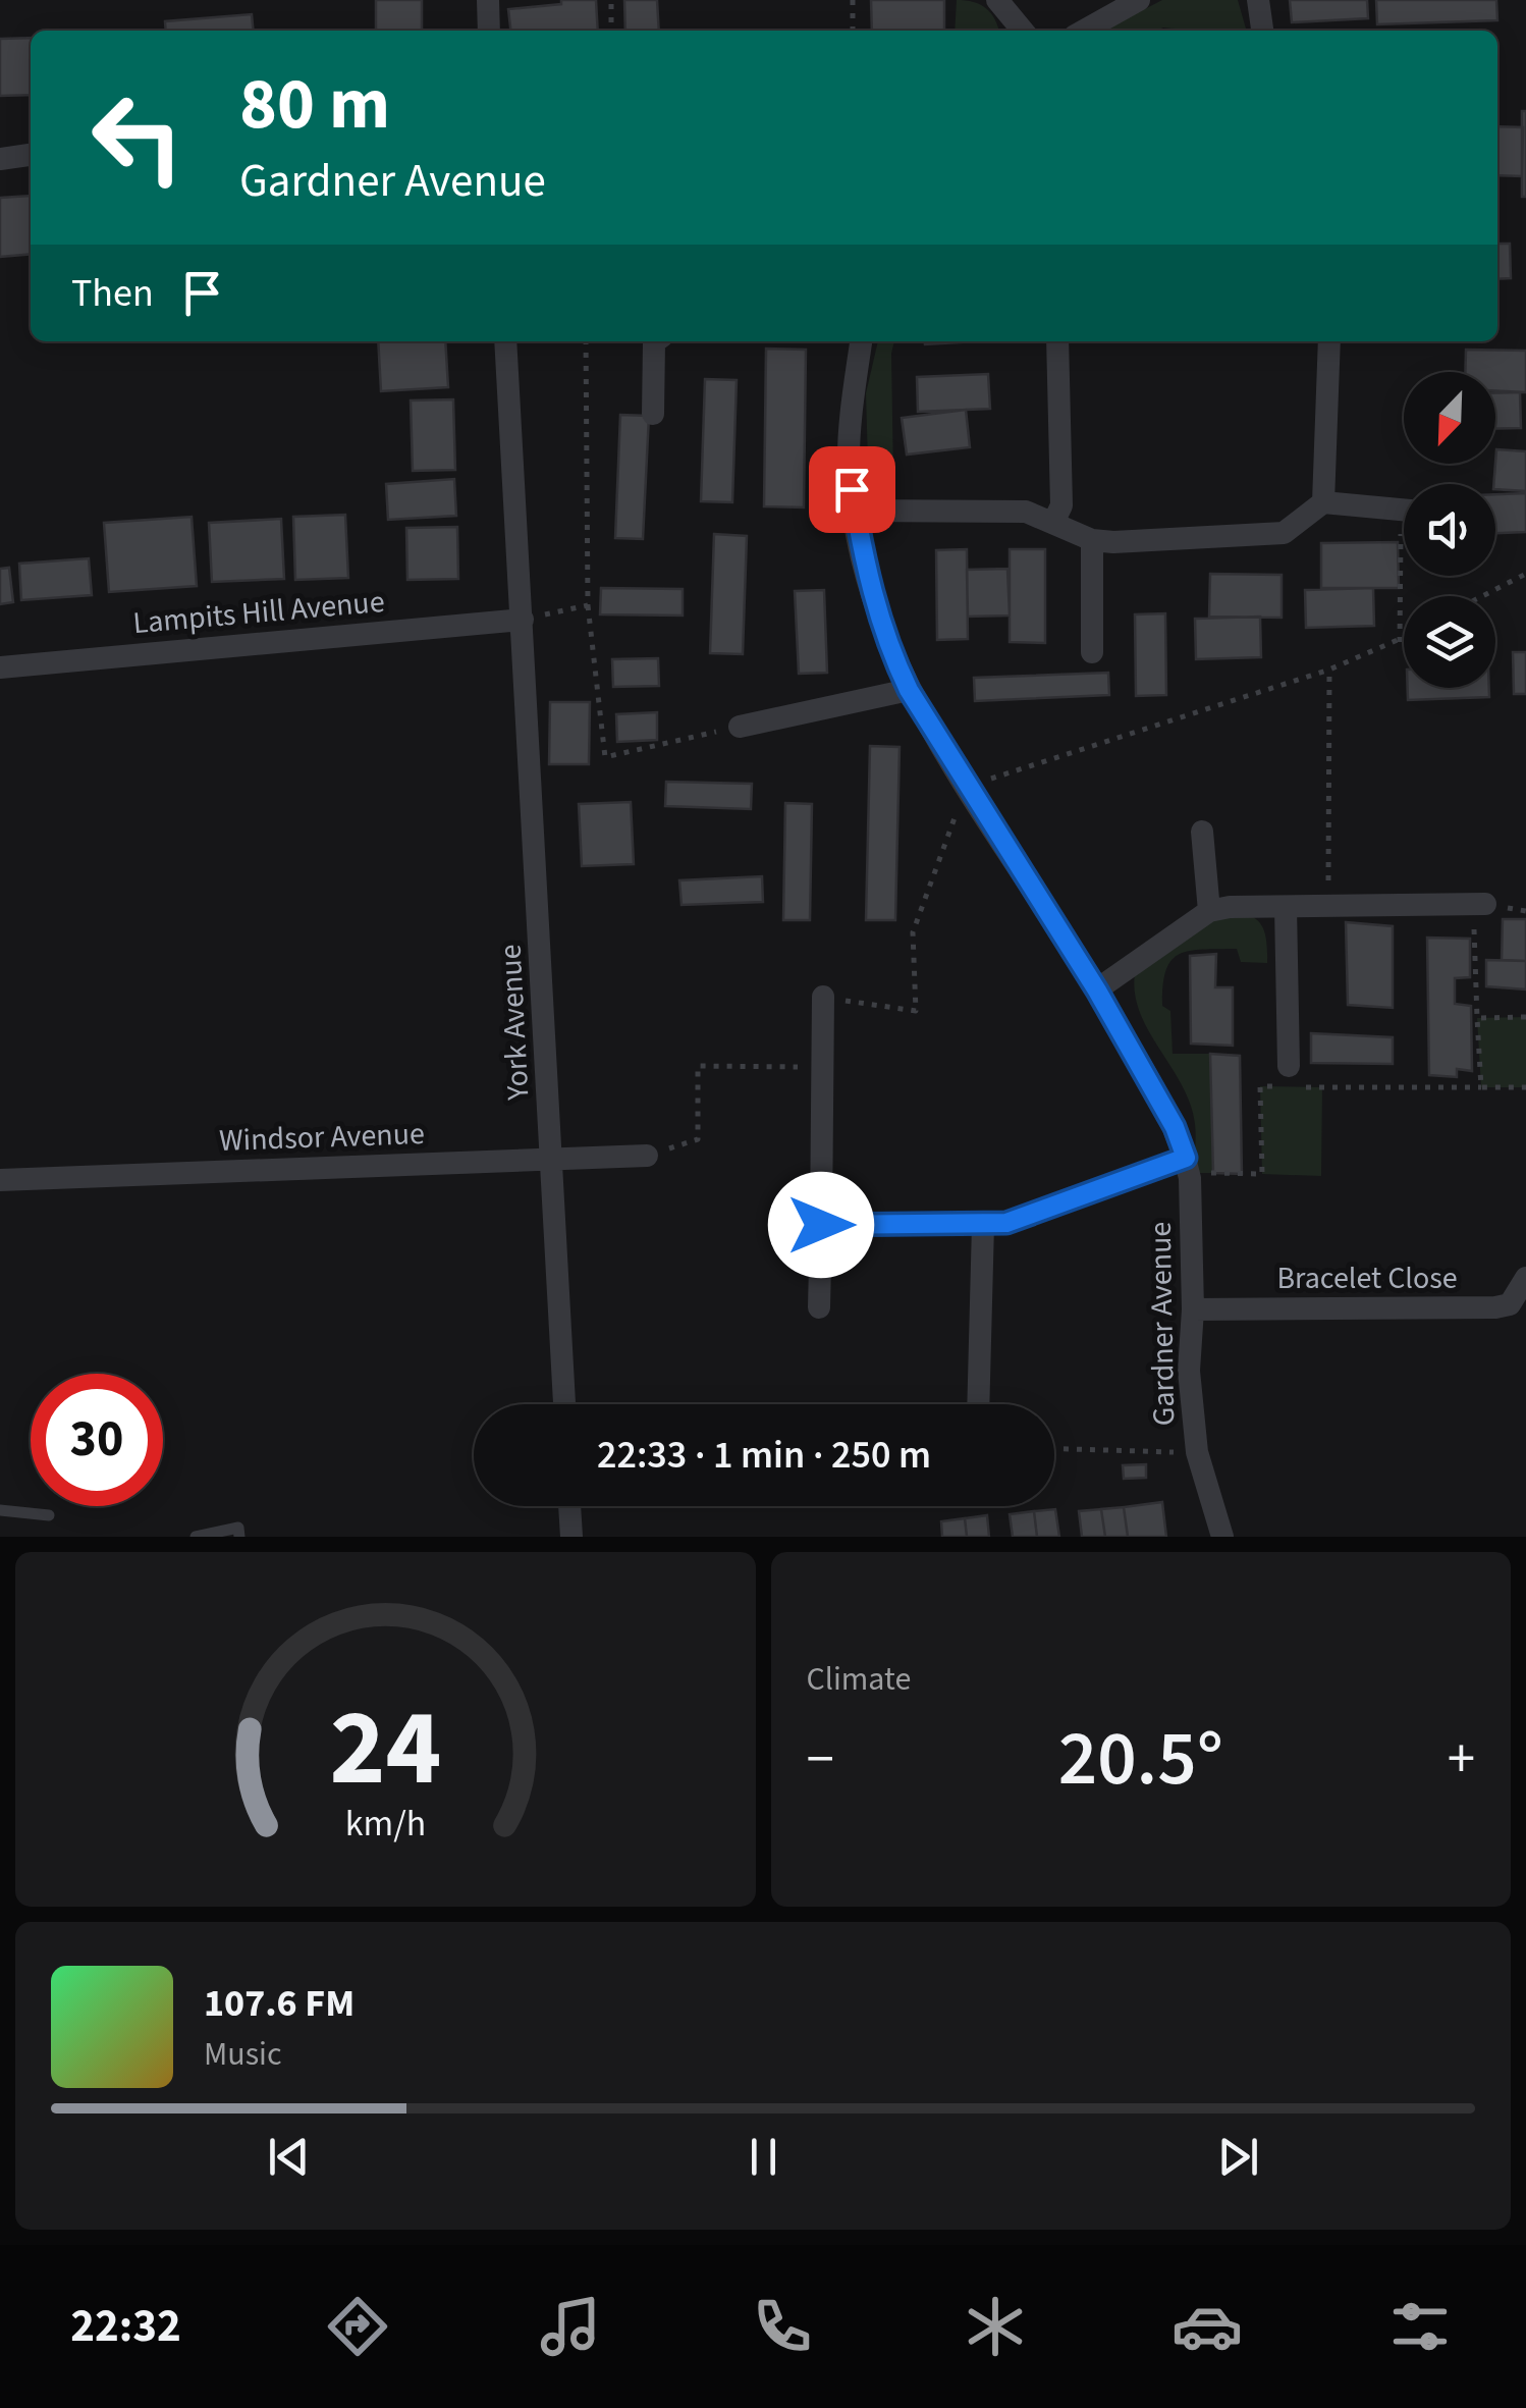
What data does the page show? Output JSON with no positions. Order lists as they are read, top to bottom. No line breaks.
{"streets":{"street":["Lampits Hill Avenue","York Avenue","Windsor Avenue","Bracelet Close","Gardner Avenue"]},"crossings":[["Lampits Hill Avenue","York Avenue"],["York Avenue","Windsor Avenue"],["Bracelet Close","Gardner Avenue"]],"north":"bottom left","page":{"turn":["80 m","Gardner Avenue"],"then":"Then","limit":"30","trip":"22:33 · 1 min · 250 m","tile":"Climate","heat":["−","20.5°","+"],"song":["107.6 FM","Music"],"tabs":"22:32","gauge":["24","km/h"]}}
